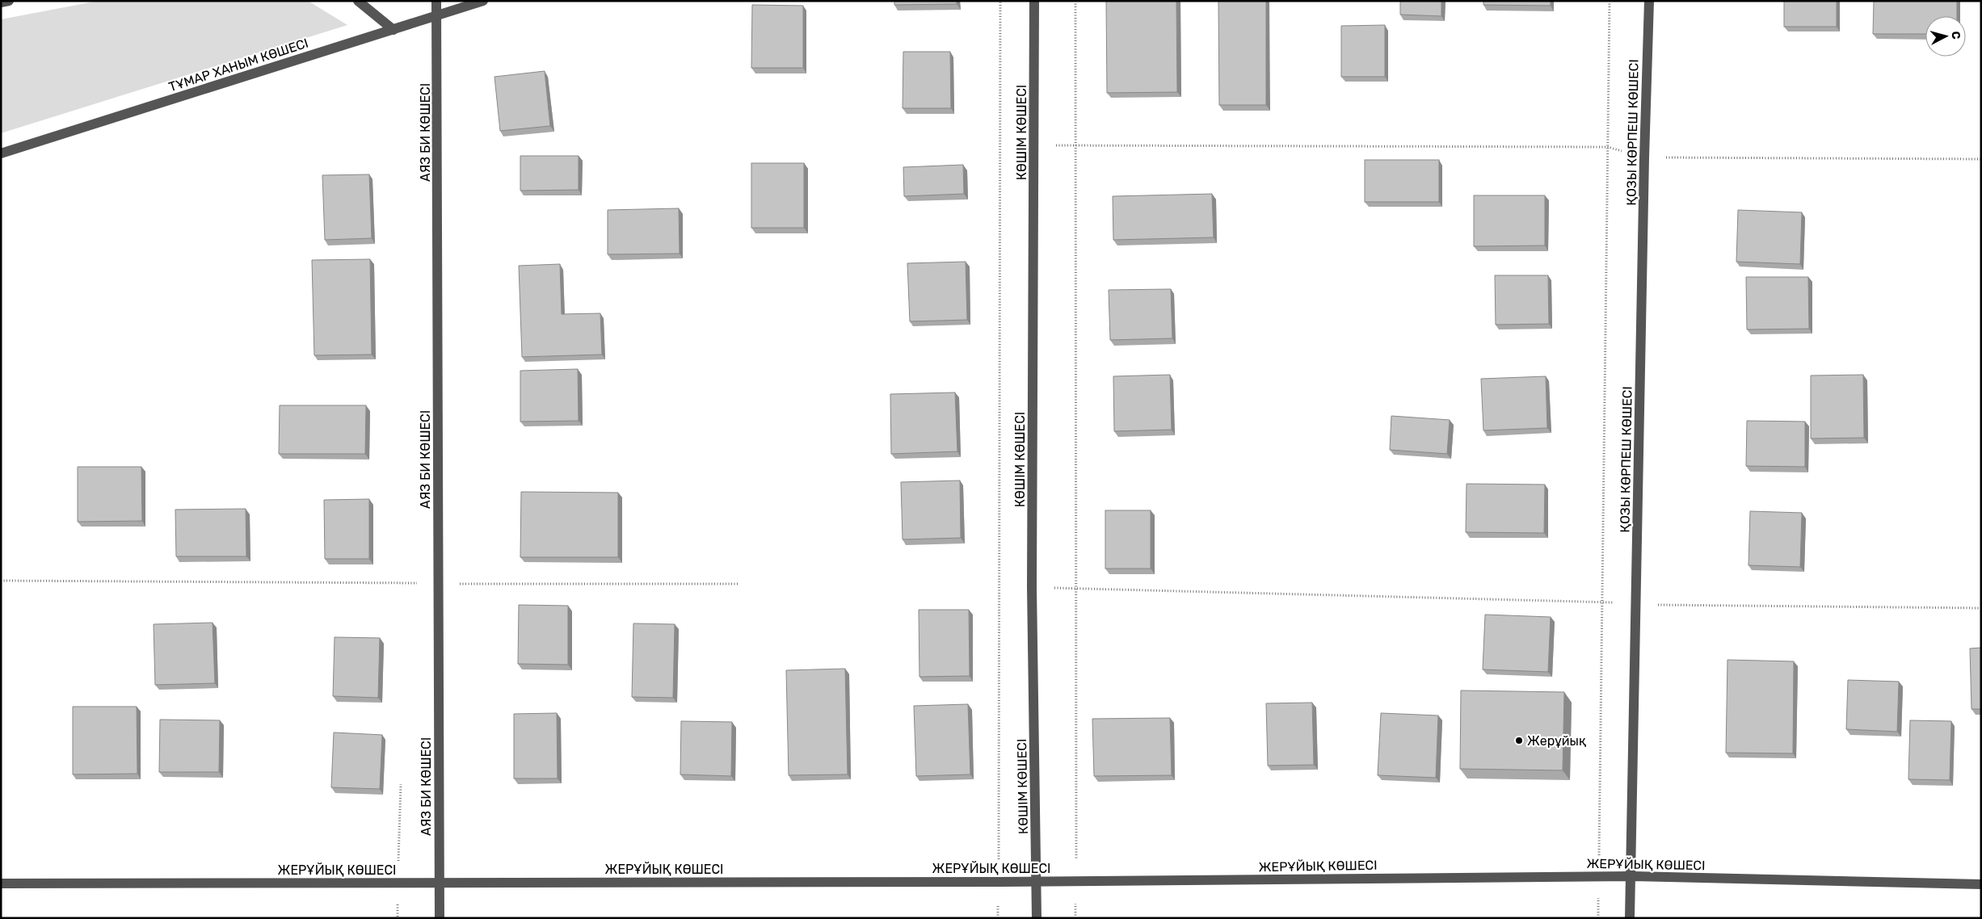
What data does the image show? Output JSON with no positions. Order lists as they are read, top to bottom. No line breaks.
{"streets":{"street":["ТҰМАР ХАНЫМ КӨШЕСІ","АЯЗ БИ КӨШЕСІ","КӨШІМ КӨШЕСІ","ҚОЗЫ КӨРПЕШ КӨШЕСІ","ЖЕРҰЙЫҚ КӨШЕСІ"]},"crossings":[["ТҰМАР ХАНЫМ КӨШЕСІ","АЯЗ БИ КӨШЕСІ"],["АЯЗ БИ КӨШЕСІ","ЖЕРҰЙЫҚ КӨШЕСІ"],["КӨШІМ КӨШЕСІ","ЖЕРҰЙЫҚ КӨШЕСІ"],["ҚОЗЫ КӨРПЕШ КӨШЕСІ","ЖЕРҰЙЫҚ КӨШЕСІ"]],"places":["Жерұйық"],"north":"right"}
